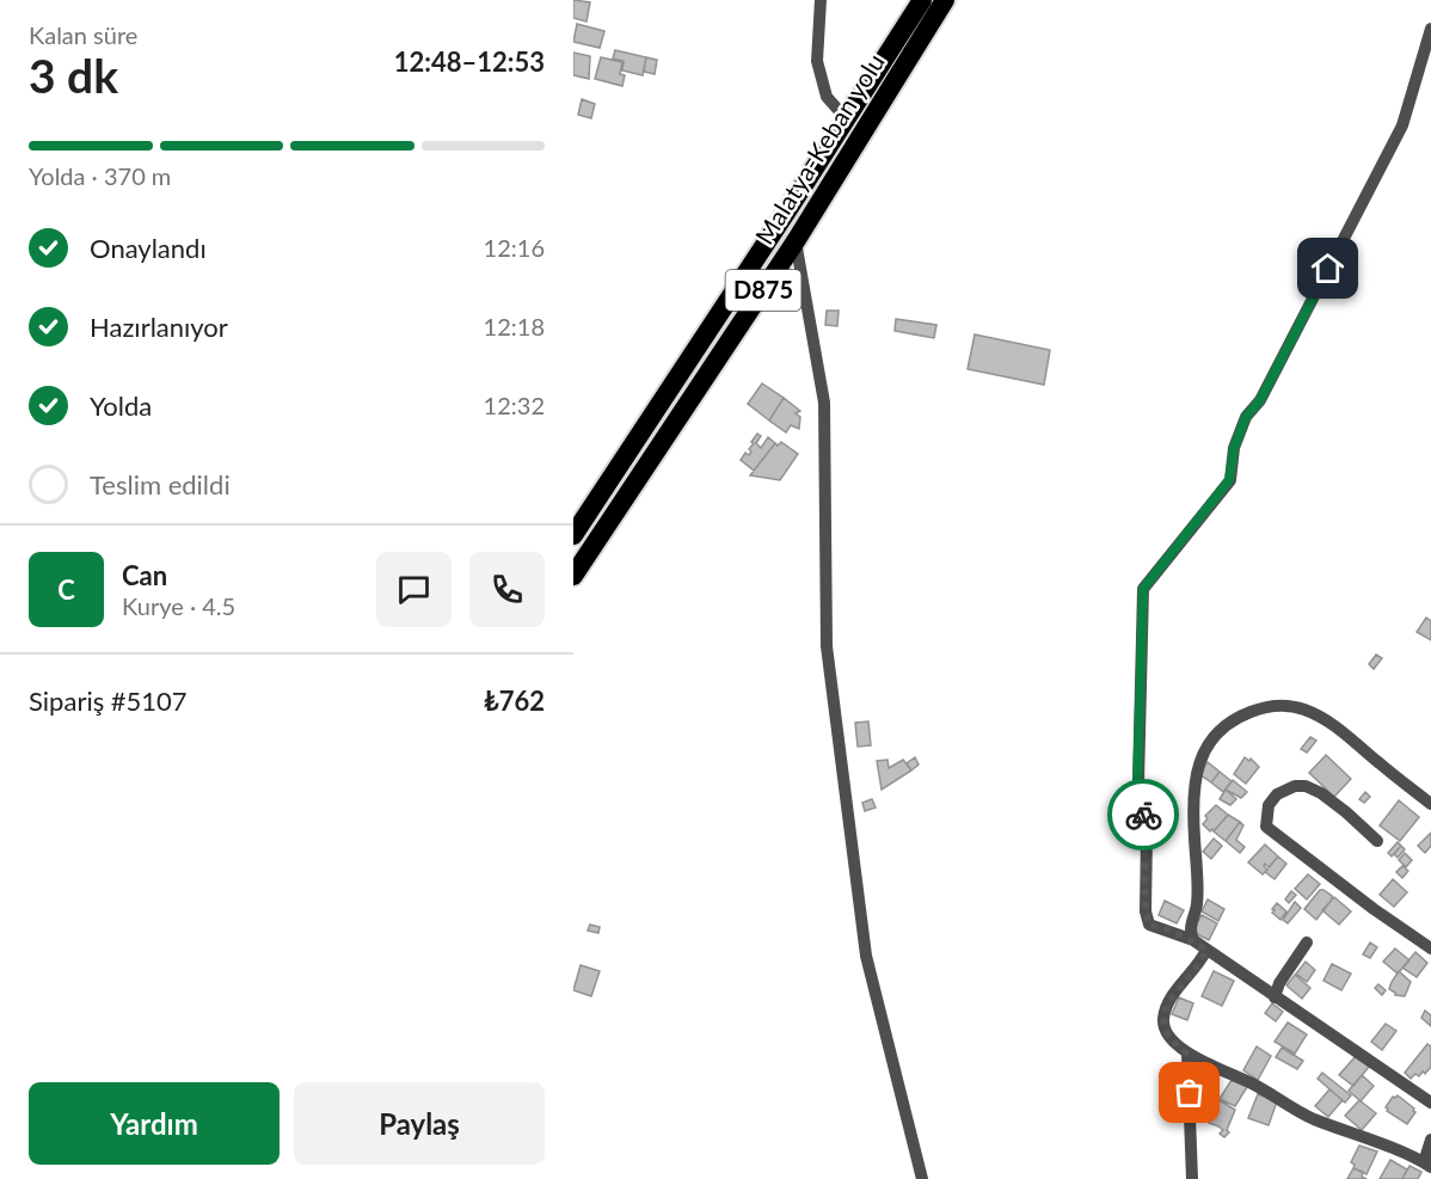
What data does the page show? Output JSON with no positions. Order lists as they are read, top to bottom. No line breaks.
{"streets":{"highway":["Malatya-Keban yolu","D875"]},"page":{"heading":["3 dk","Kalan süre","12:48–12:53"],"panel":["Can","Kurye · 4.5","Sipariş #5107","₺762"],"bar":"Yolda · 370 m","list":[["Onaylandı","12:16"],["Hazırlanıyor","12:18"],["Yolda","12:32"],"Teslim edildi"],"round":"C","buttons":["Yardım","Paylaş"]}}
